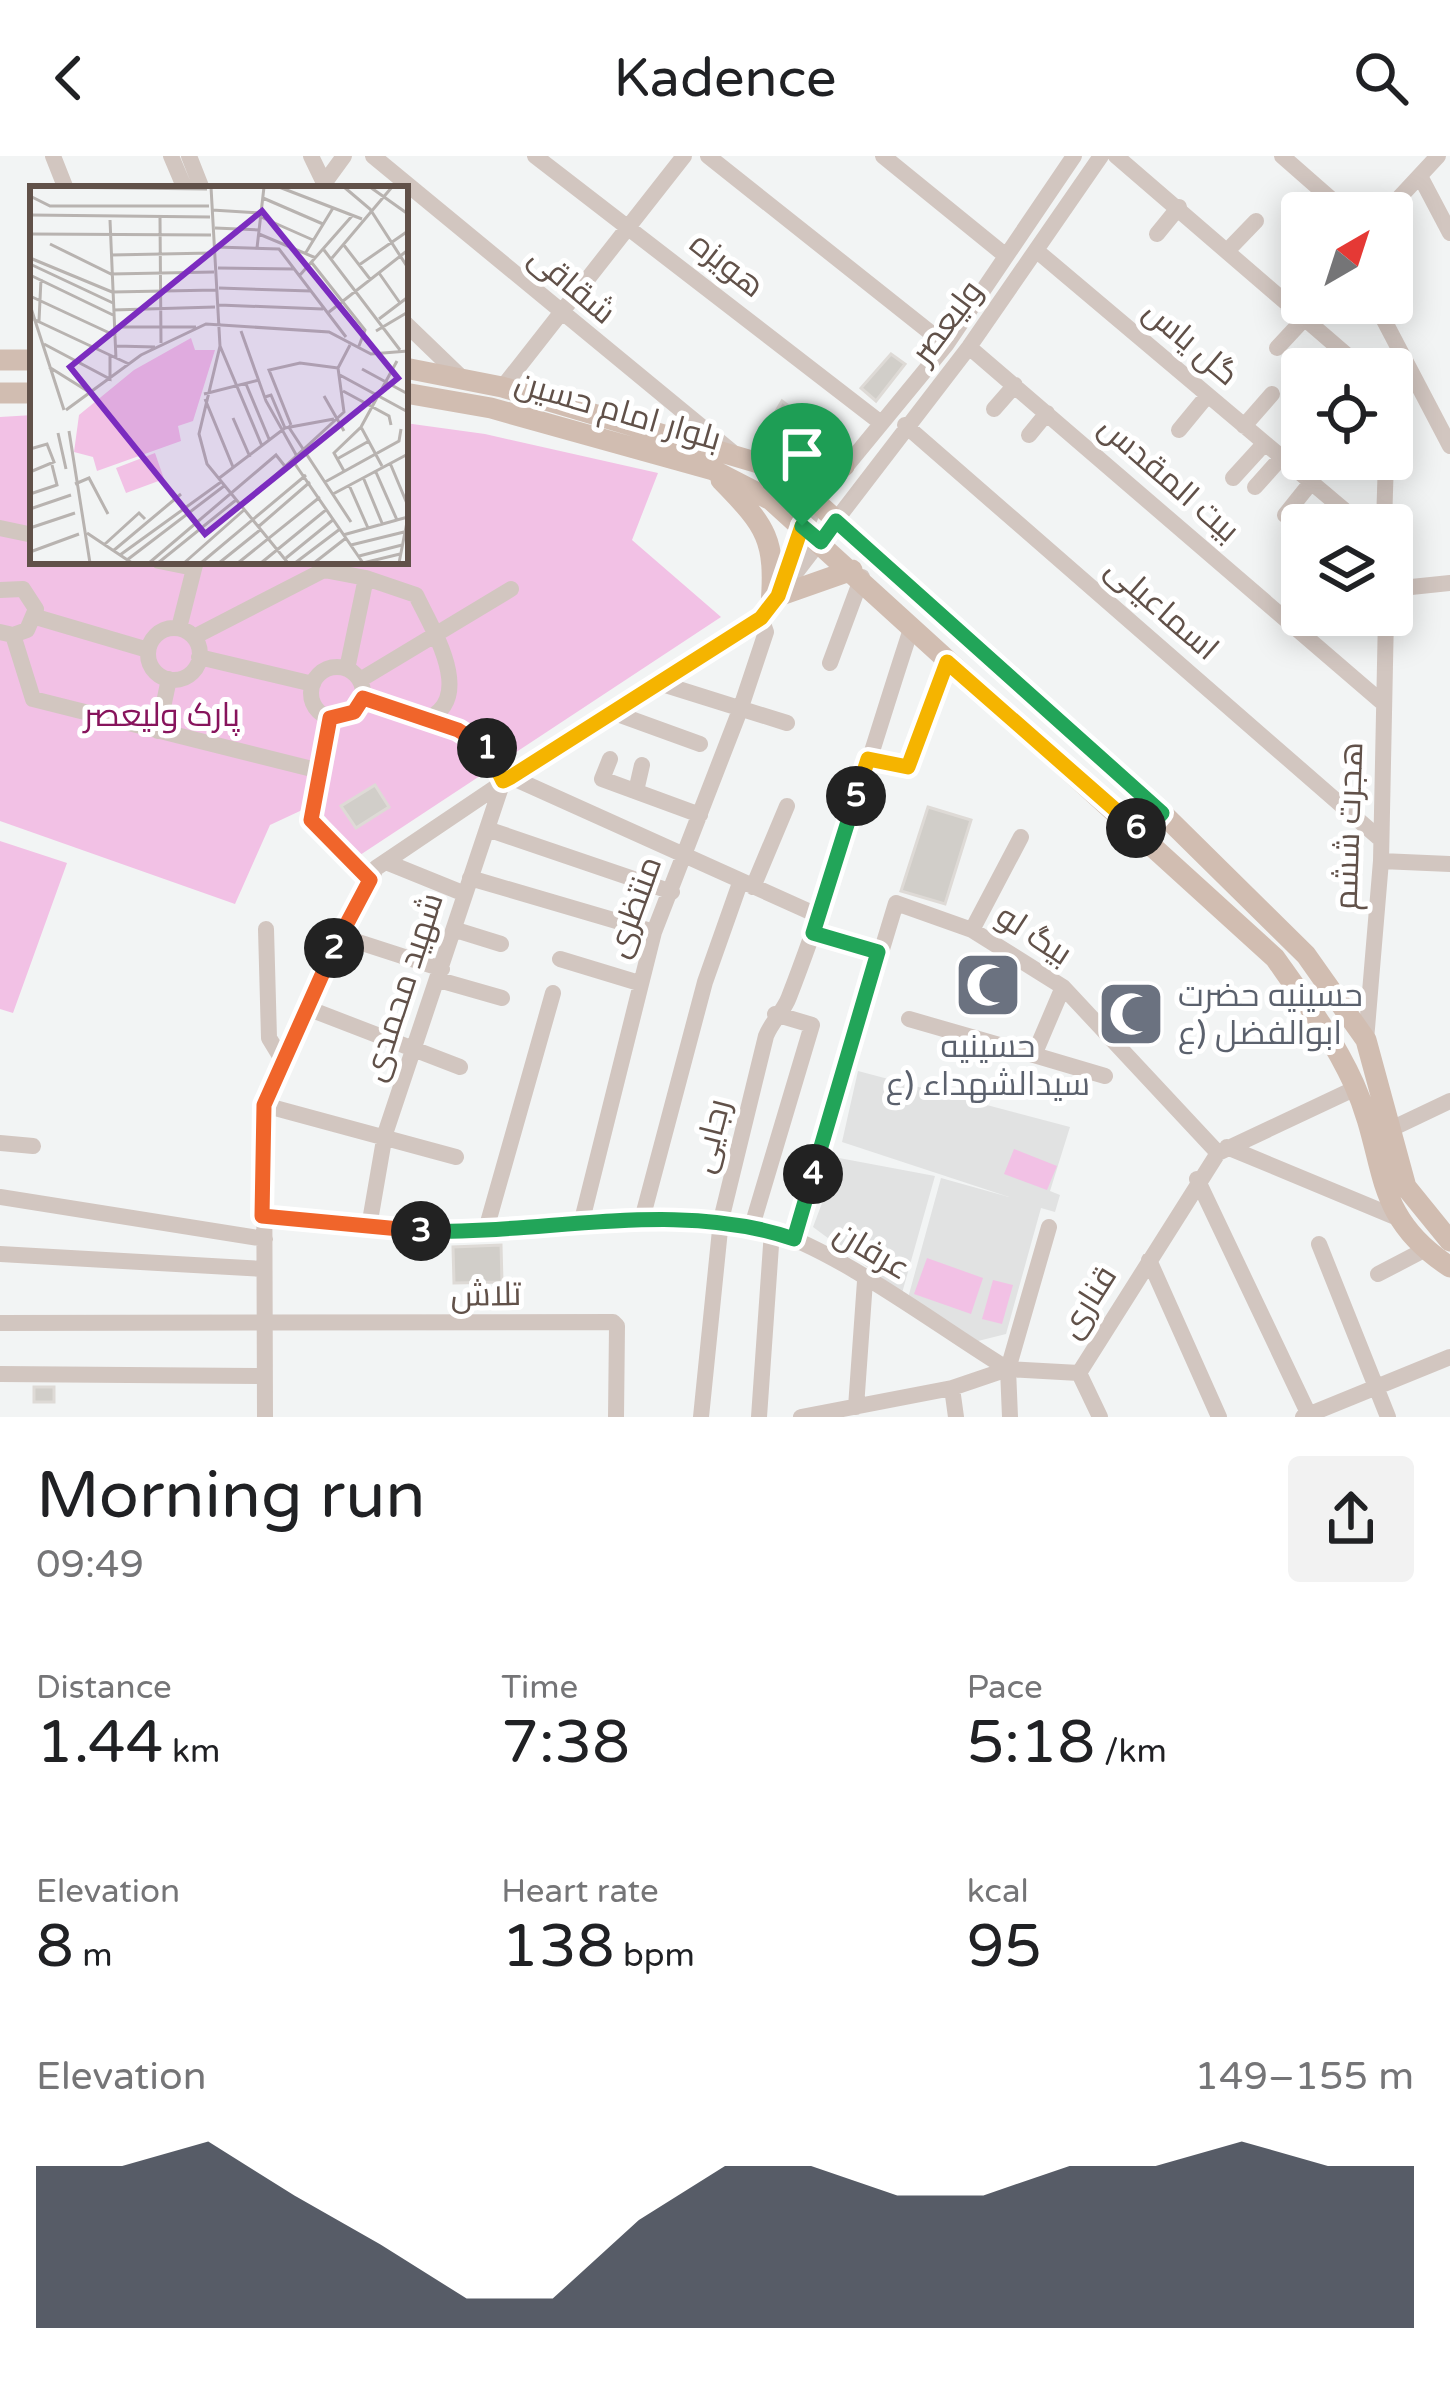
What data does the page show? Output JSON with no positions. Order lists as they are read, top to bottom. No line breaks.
{"streets":{"main road":["بلوار امام حسین"],"street":["هویزه","شقاقی","ولیعصر","گل یاس","بیت المقدس","اسماعیلی","هجرت ششم","منتظری","بیگ لو","شهید محمدی","رجایی","عرفان","تلاش","قناری"]},"crossings":[["هویزه","ولیعصر"],["شقاقی","بلوار امام حسین"],["ولیعصر","گل یاس"],["ولیعصر","بلوار امام حسین"],["ولیعصر","بیت المقدس"],["ولیعصر","اسماعیلی"],["ولیعصر","منتظری"],["بلوار امام حسین","هجرت ششم"],["بلوار امام حسین","منتظری"],["بلوار امام حسین","رجایی"],["بلوار امام حسین","قناری"],["بیت المقدس","هجرت ششم"],["اسماعیلی","هجرت ششم"],["منتظری","عرفان"],["بیگ لو","قناری"],["رجایی","عرفان"],["عرفان","قناری"]],"parks":["پارک ولیعصر"],"places":{"mosque":["حسینیه سیدالشهداء (ع","حسینیه حضرت ابوالفضل (ع"]},"north":"top right","page":{"header":"Kadence","pins":["1","5","6","2","4","3"],"heading":["Morning run","09:49"],"stats":[["Distance","1.44 km"],["Time","7:38"],["Pace","5:18 /km"],["Elevation","8 m"],["Heart rate","138 bpm"],["kcal","95"]],"chart":["Elevation","149–155 m"]}}
